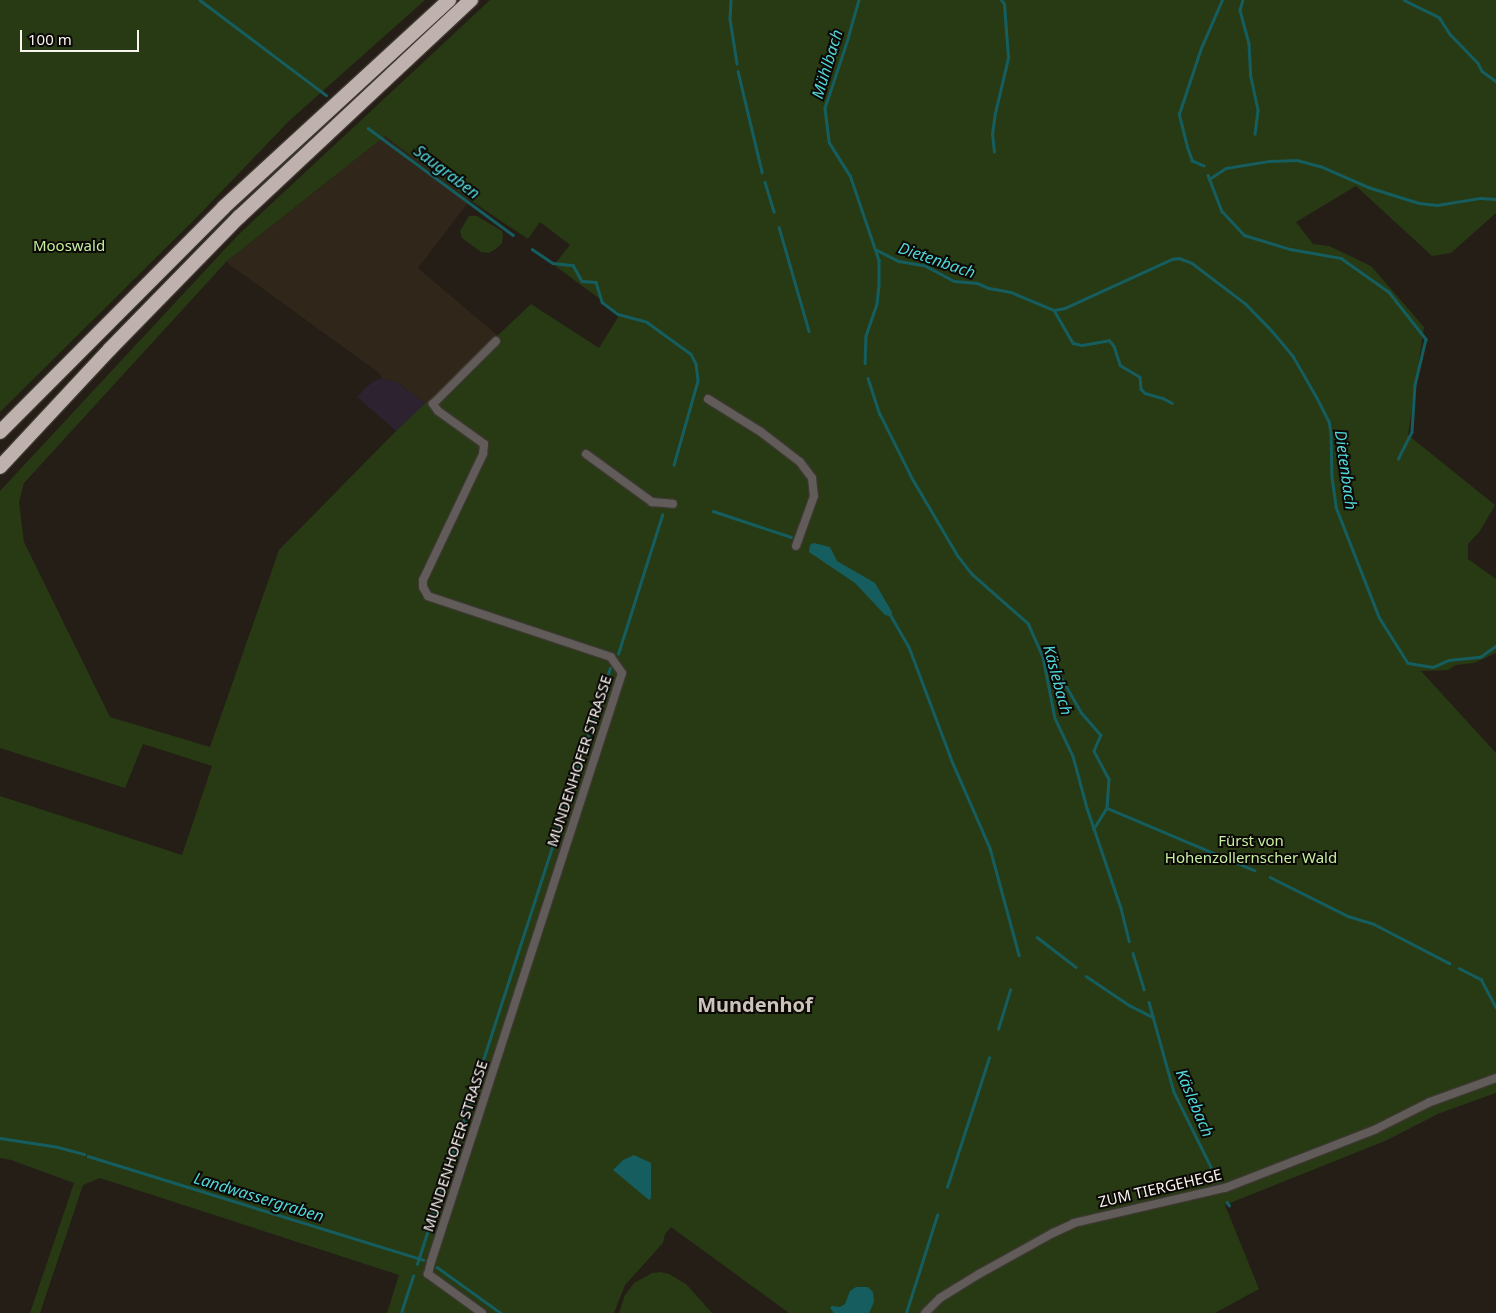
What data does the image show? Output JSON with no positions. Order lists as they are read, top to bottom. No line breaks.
{"streets":{"street":["MUNDENHOFER STRASSE","ZUM TIERGEHEGE"]},"districts":["Mundenhof"],"water":["Mühlbach","Saugraben","Dietenbach","Käslebach","Landwassergraben"],"parks":["Mooswald","Fürst von Hohenzollernscher Wald"],"scale_bar":"100 m"}
